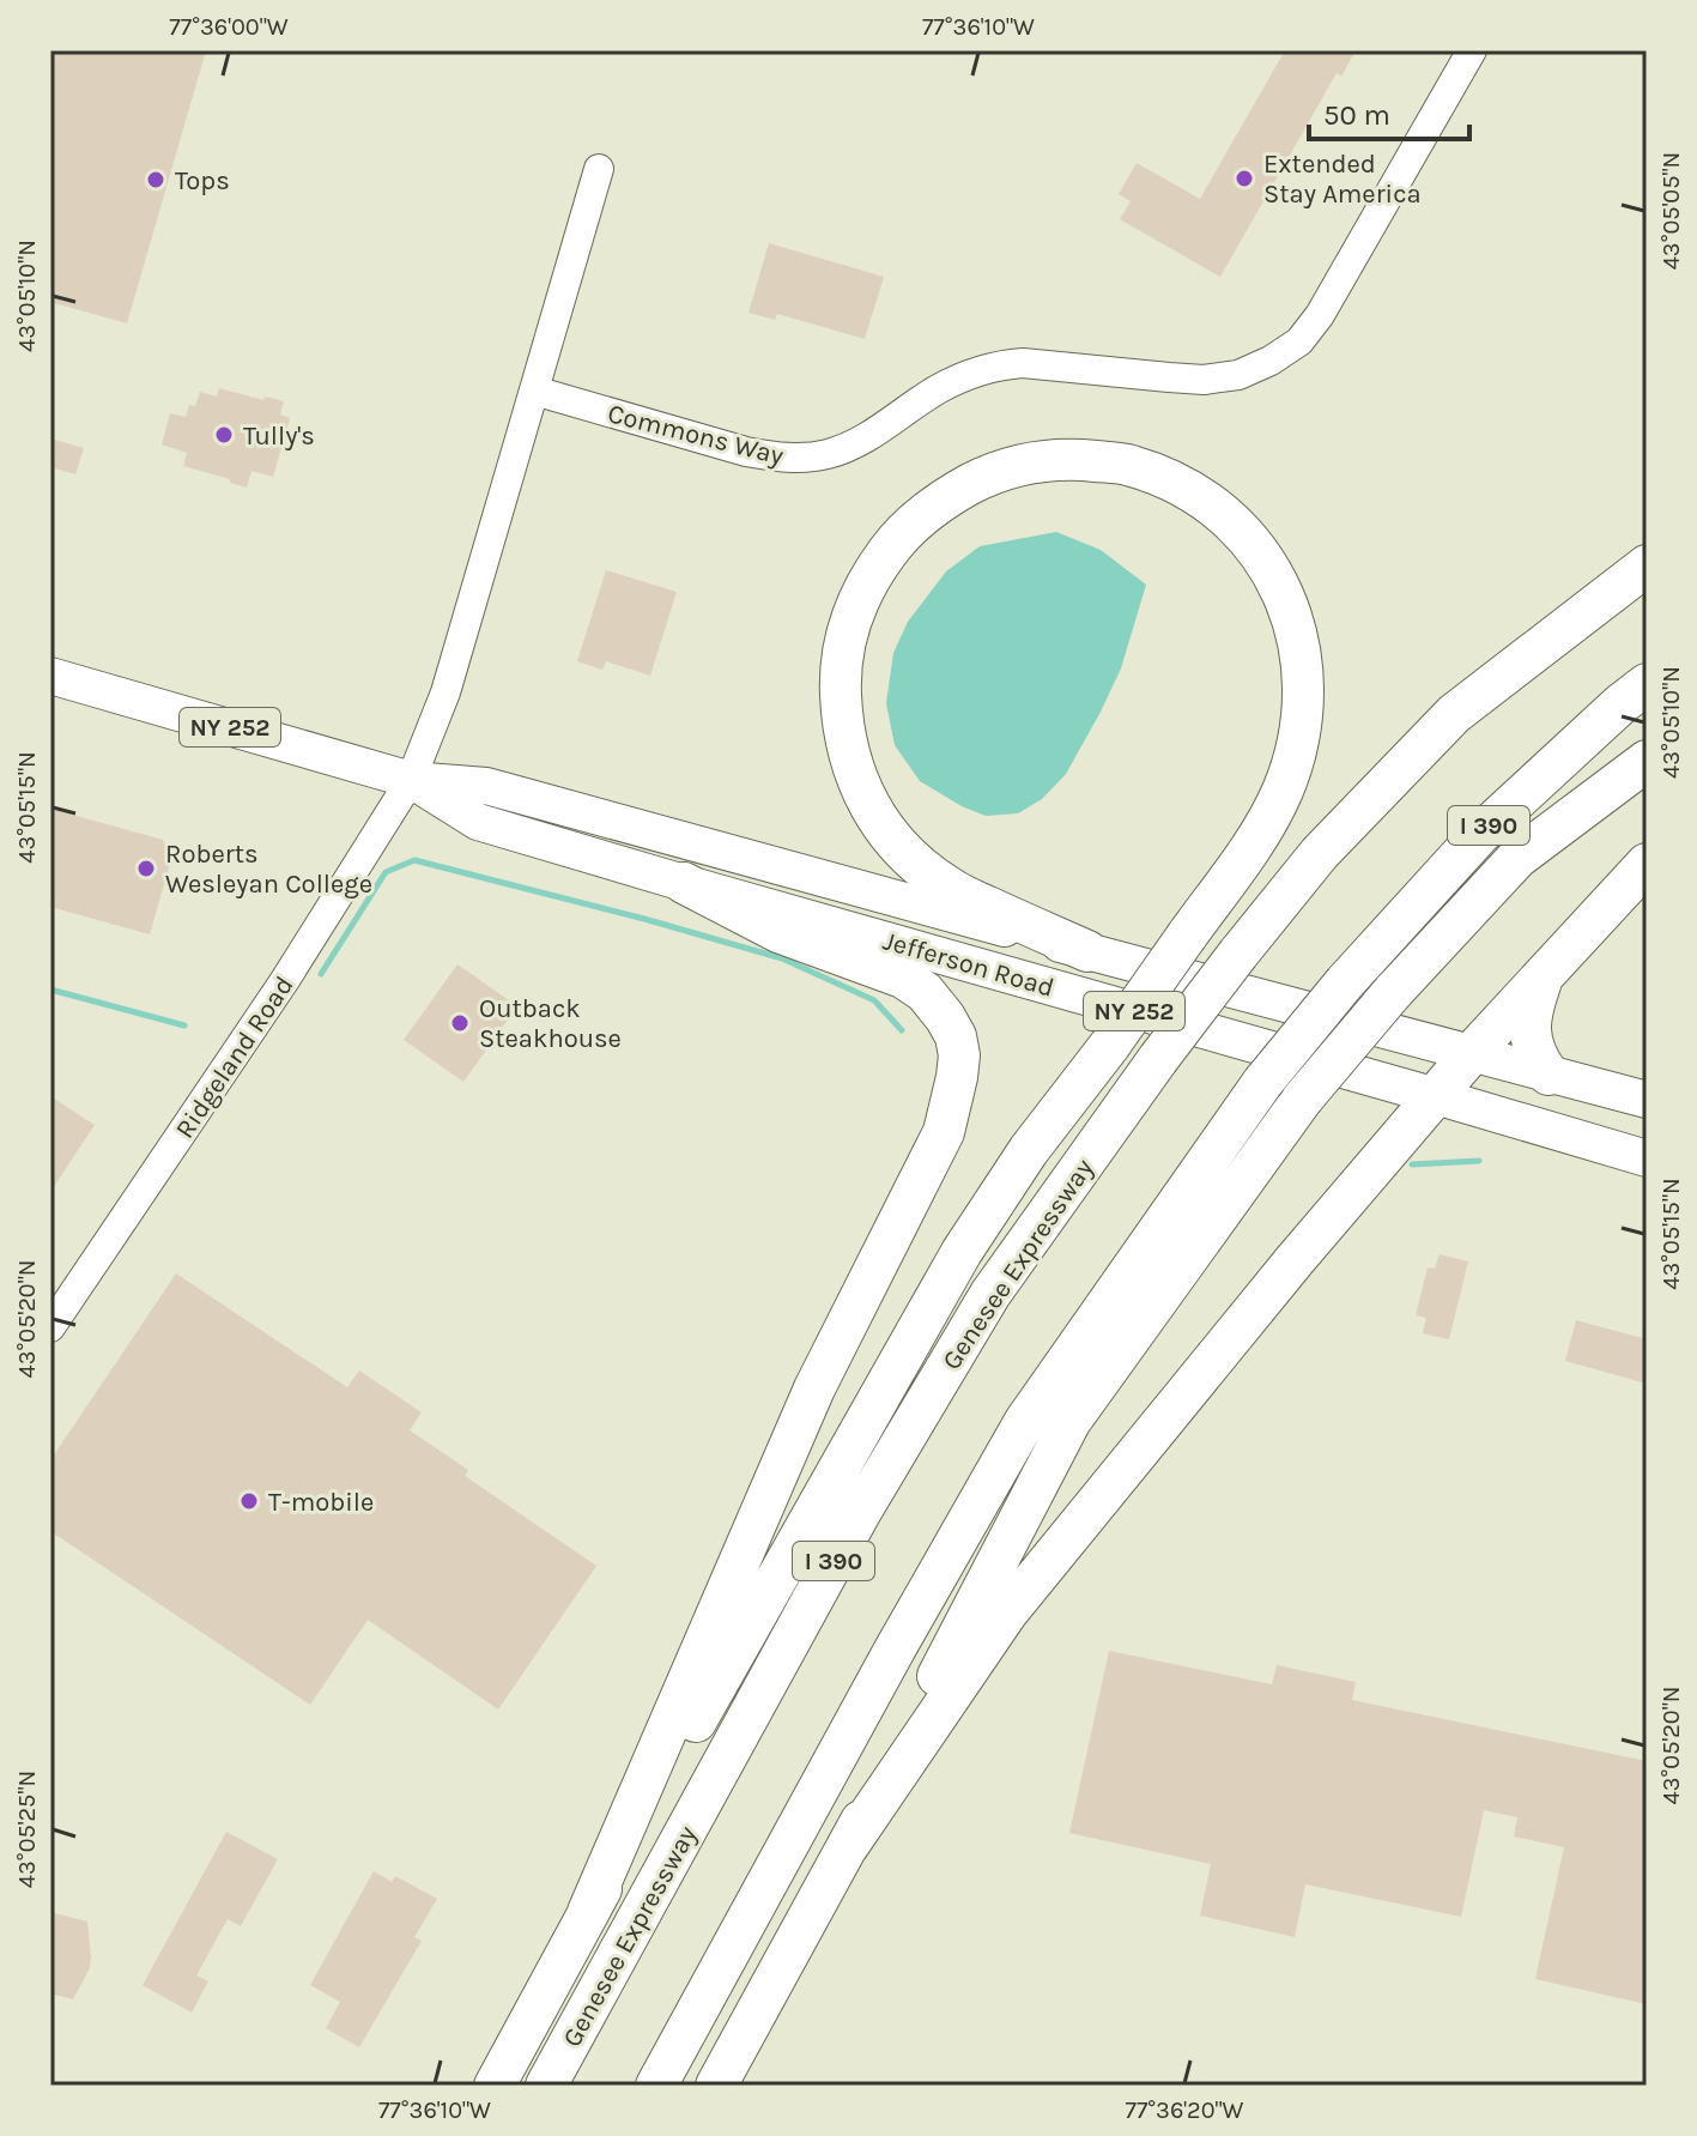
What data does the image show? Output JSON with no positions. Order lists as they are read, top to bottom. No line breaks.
{"streets":{"highway":["I 390","Genesee Expressway"],"main road":["NY 252","Jefferson Road"],"street":["Commons Way","Ridgeland Road"]},"crossings":[["Jefferson Road","Ridgeland Road"]],"places":["Extended Stay America","Tops","Tully's","Roberts Wesleyan College","Outback Steakhouse","T-mobile"],"scale_bar":"50 m","coordinates":["77°36'00\"W","77°36'10\"W","43°05'05\"N","43°05'10\"N","43°05'15\"N","43°05'20\"N","43°05'25\"N","77°36'20\"W"]}
